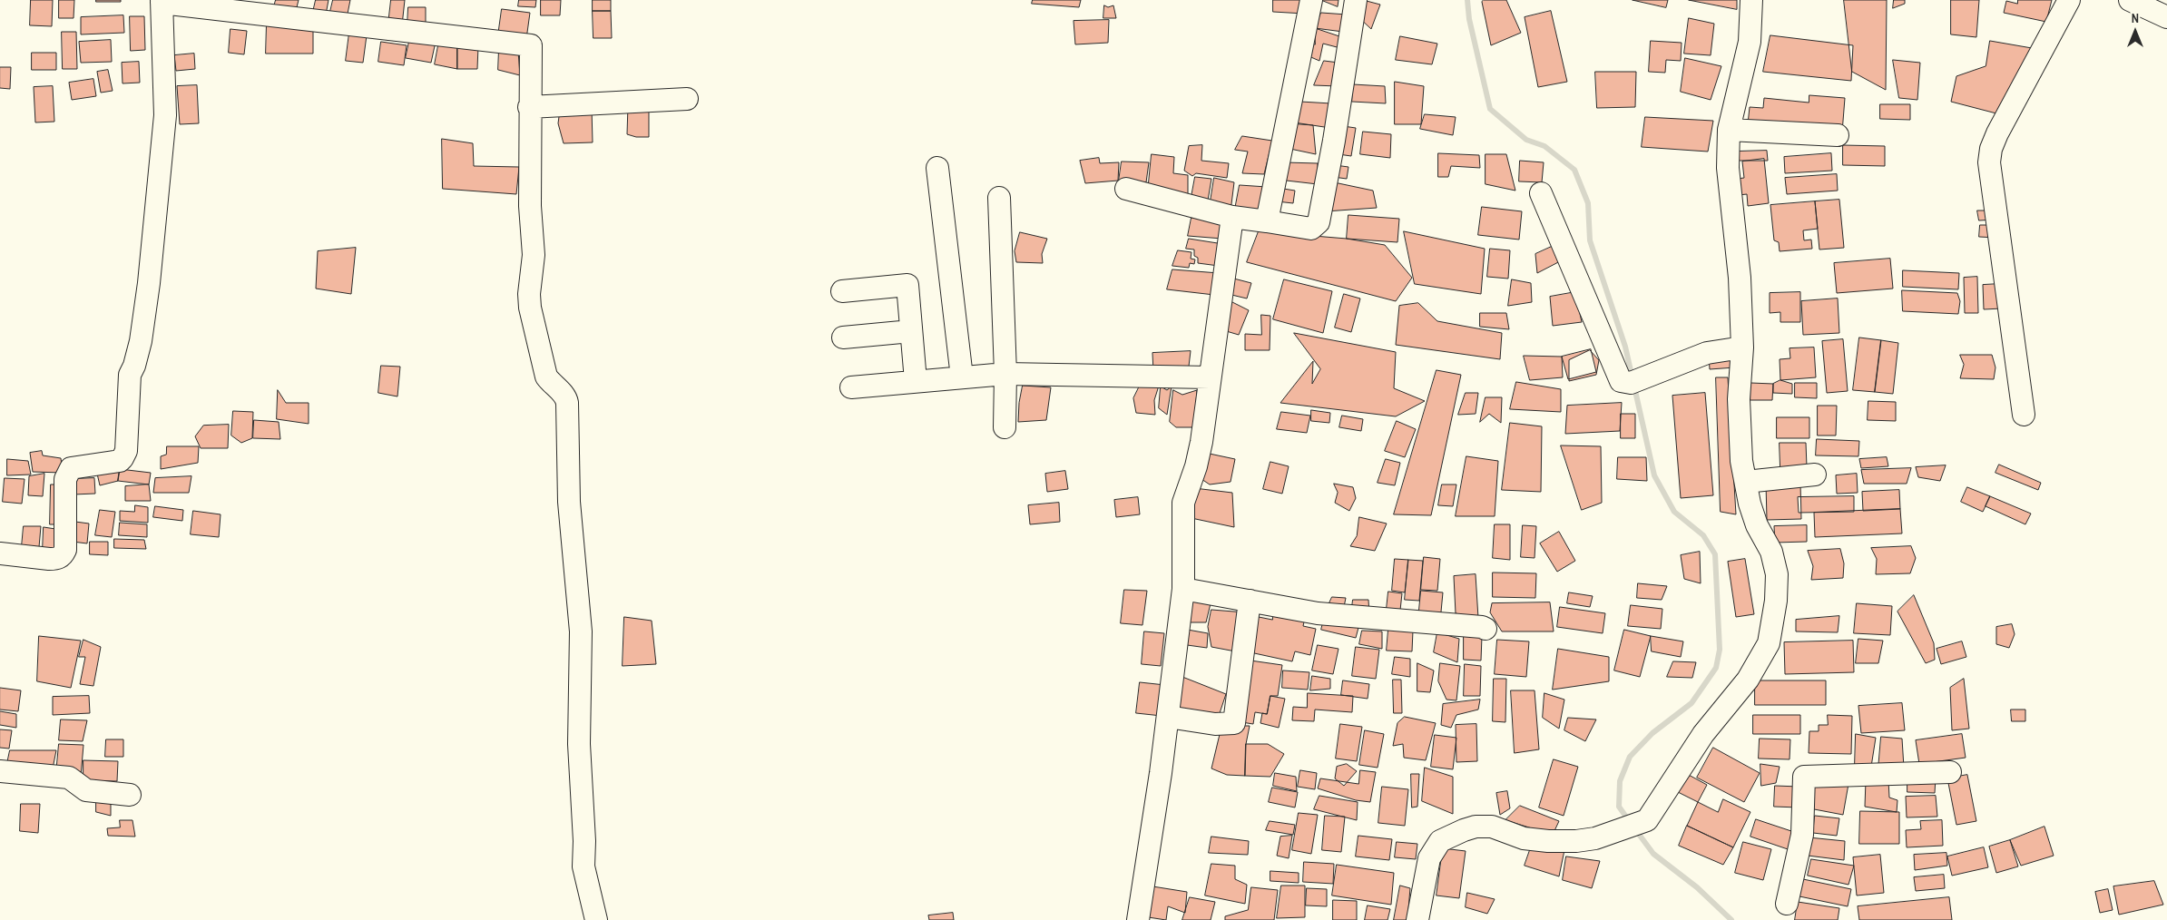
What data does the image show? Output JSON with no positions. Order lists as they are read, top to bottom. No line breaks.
{"north":"top"}
